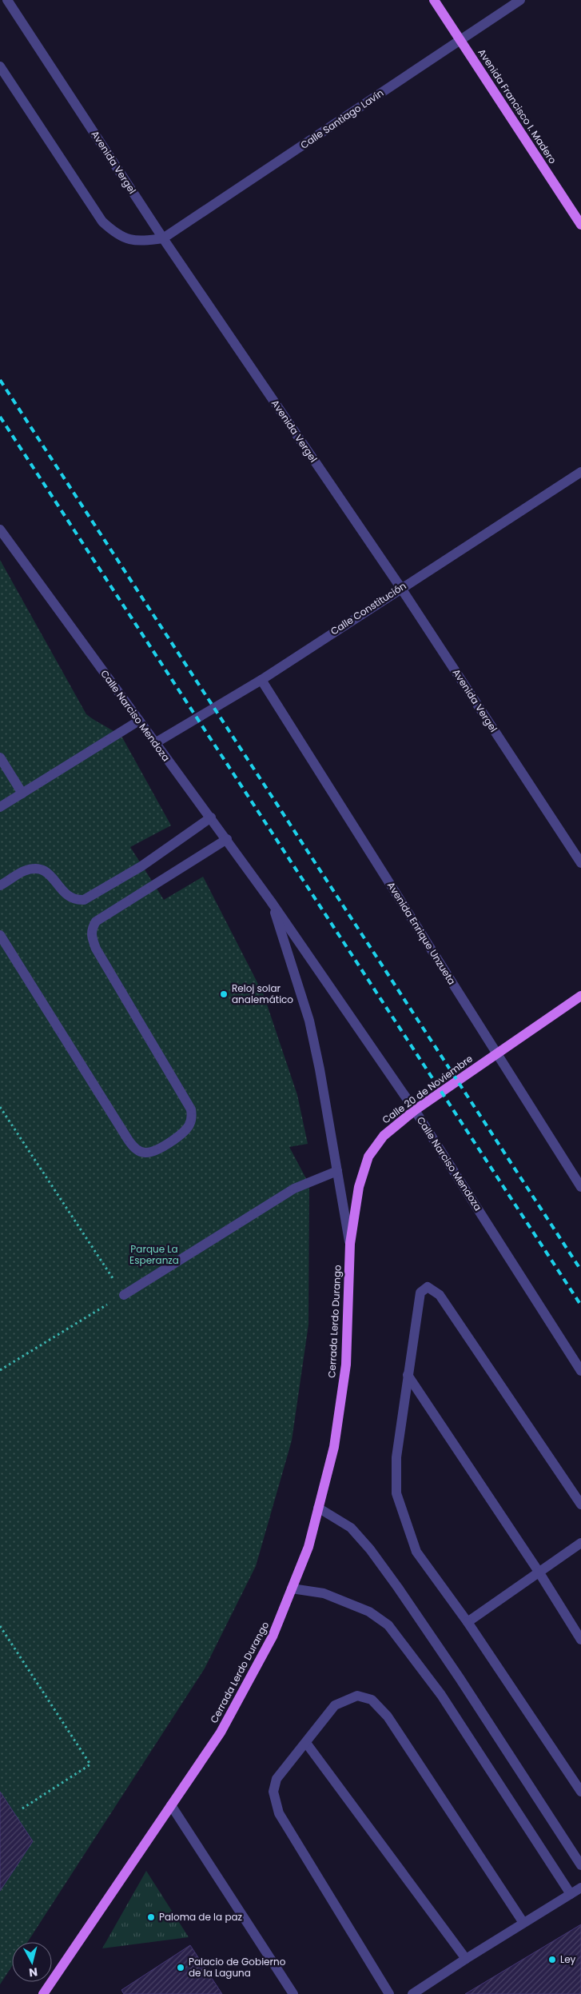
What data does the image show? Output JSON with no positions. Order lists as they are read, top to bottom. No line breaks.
{"streets":{"main road":["Avenida Francisco I. Madero","Calle 20 de Noviembre","Cerrada Lerdo Durango"],"street":["Calle Santiago Lavín","Avenida Vergel","Calle Constitución","Calle Narciso Mendoza","Avenida Enrique Unzueta"]},"crossings":[["Avenida Francisco I. Madero","Calle Santiago Lavín"],["Calle Santiago Lavín","Avenida Vergel"],["Avenida Vergel","Calle Constitución"],["Calle Constitución","Calle Narciso Mendoza"],["Calle Constitución","Avenida Enrique Unzueta"],["Calle Narciso Mendoza","Calle 20 de Noviembre"],["Calle Narciso Mendoza","Cerrada Lerdo Durango"],["Avenida Enrique Unzueta","Calle 20 de Noviembre"],["Calle 20 de Noviembre","Cerrada Lerdo Durango"]],"parks":["Parque La Esperanza"],"places":["Reloj solar analemático","Paloma de la paz","Ley","Palacio de Gobierno de la Laguna"],"north":"bottom"}
